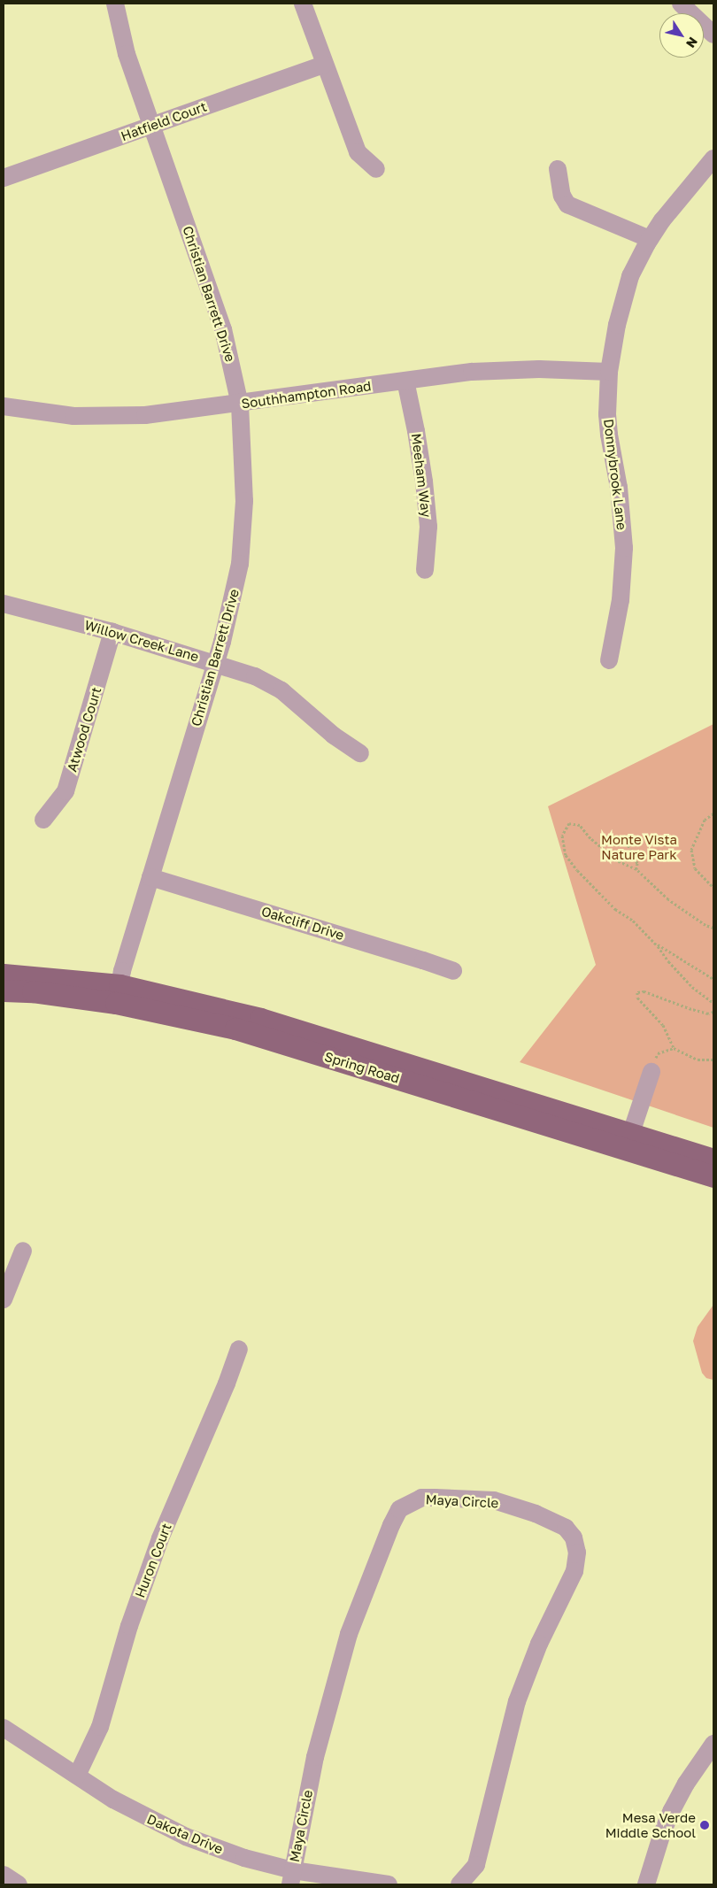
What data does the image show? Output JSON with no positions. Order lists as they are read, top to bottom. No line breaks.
{"streets":{"main road":["Spring Road"],"street":["Hatfield Court","Christian Barrett Drive","Southhampton Road","Donnybrook Lane","Meeham Way","Willow Creek Lane","Atwood Court","Oakcliff Drive","Maya Circle","Huron Court","Dakota Drive"]},"crossings":[["Hatfield Court","Christian Barrett Drive"],["Christian Barrett Drive","Southhampton Road"],["Christian Barrett Drive","Willow Creek Lane"],["Christian Barrett Drive","Oakcliff Drive"],["Christian Barrett Drive","Spring Road"],["Southhampton Road","Donnybrook Lane"],["Southhampton Road","Meeham Way"],["Willow Creek Lane","Atwood Court"],["Maya Circle","Dakota Drive"],["Huron Court","Dakota Drive"]],"parks":["Monte Vista Nature Park"],"places":["Mesa Verde Middle School"],"north":"bottom right"}
